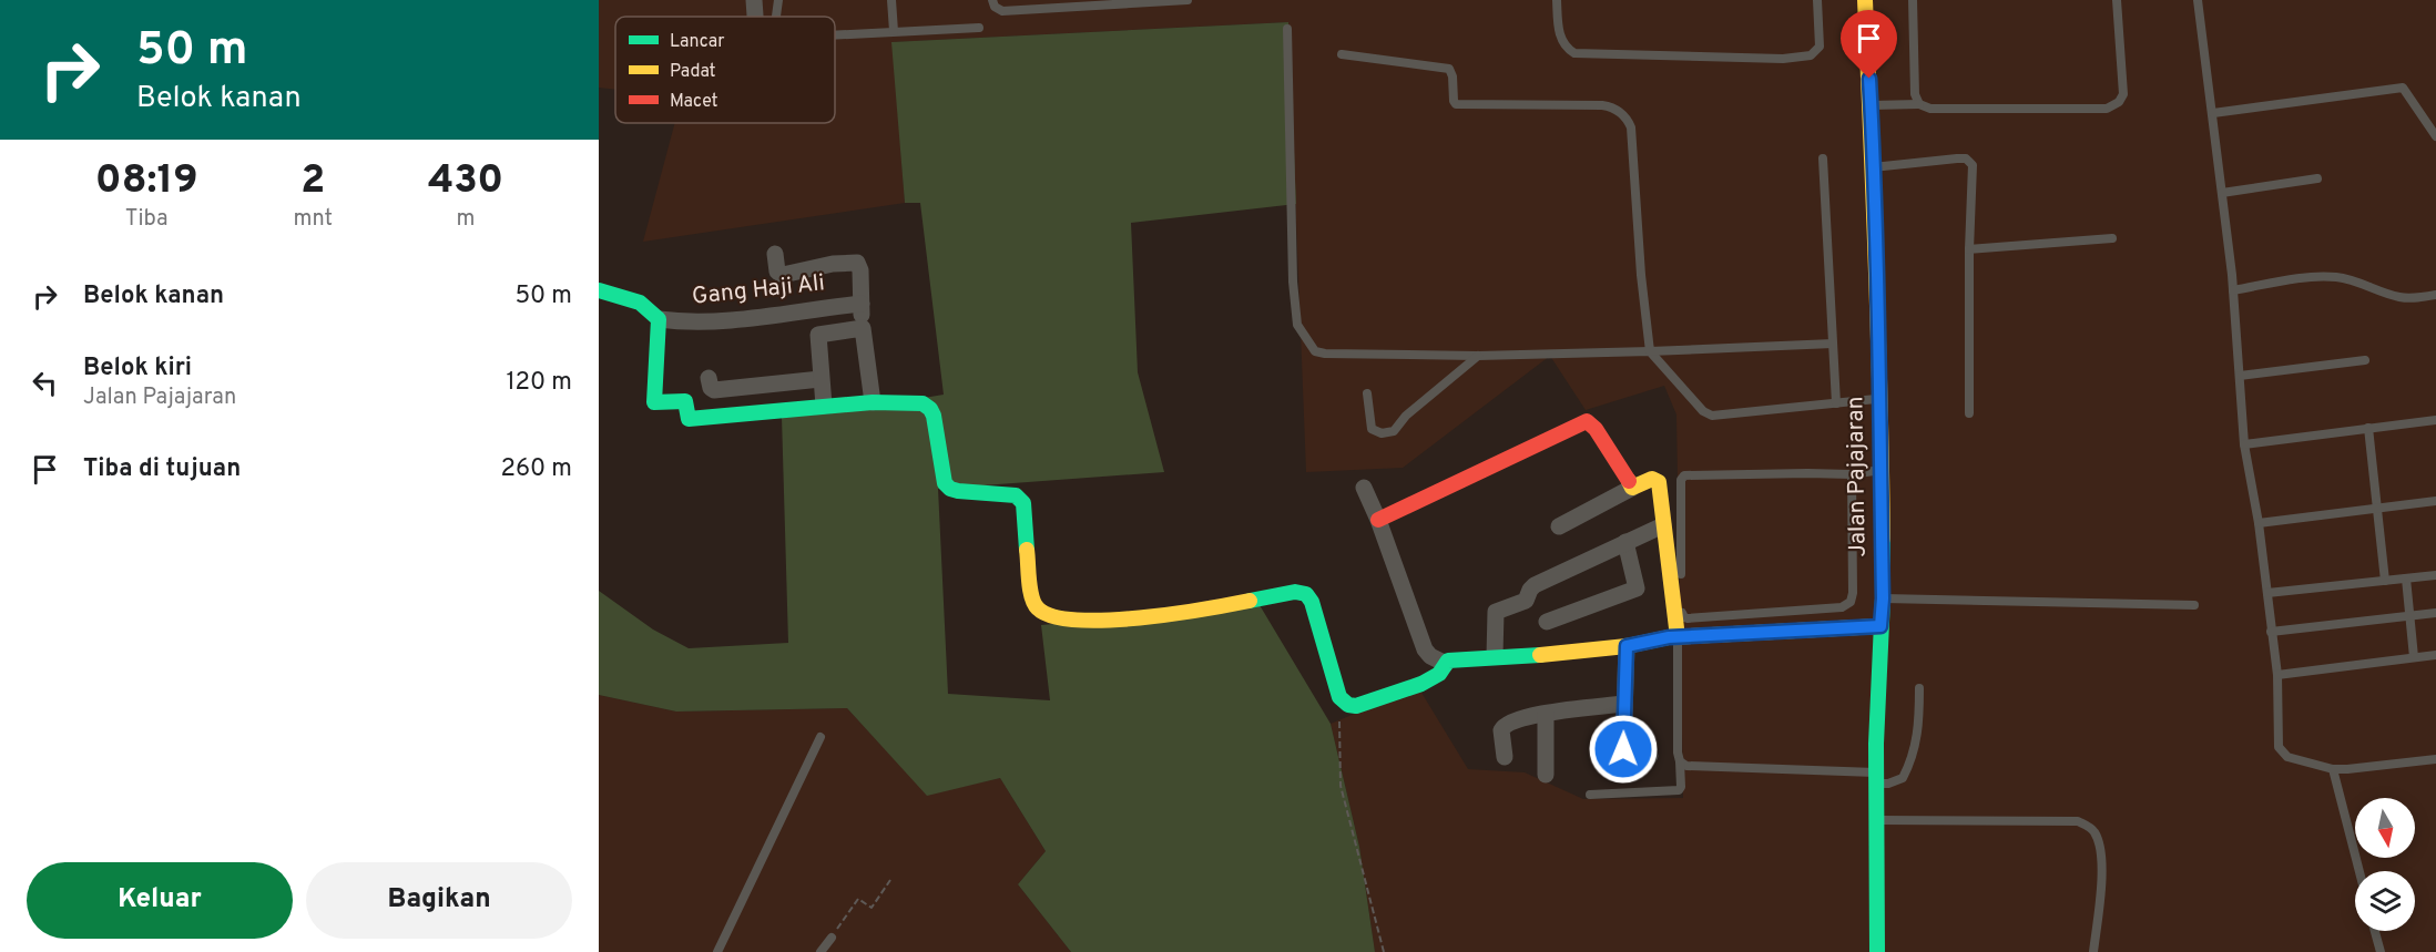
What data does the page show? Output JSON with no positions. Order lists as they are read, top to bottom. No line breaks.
{"streets":{"street":["Gang Haji Ali","Jalan Pajajaran"]},"legend":["Lancar","Padat","Macet"],"north":"bottom","page":{"turn":["50 m","Belok kanan"],"eta":["08:19","Tiba","2","mnt","430","m"],"list":[{"name":"Belok kanan","value":"50 m"},{"name":"Belok kiri","note":"Jalan Pajajaran","value":"120 m"},{"name":"Tiba di tujuan","value":"260 m"}],"buttons":["Keluar","Bagikan"]}}
